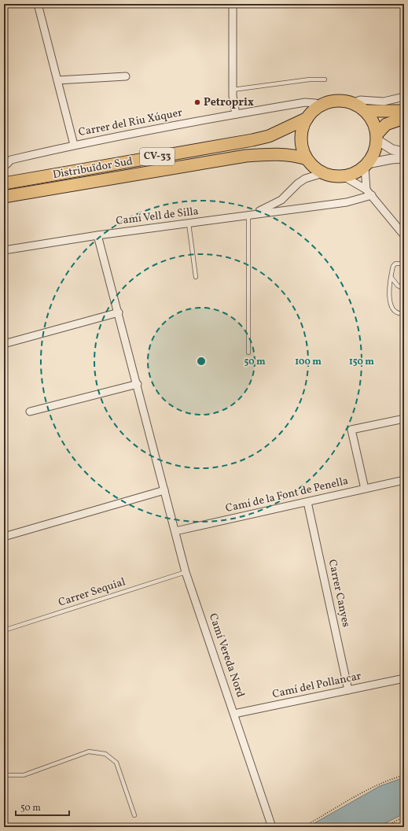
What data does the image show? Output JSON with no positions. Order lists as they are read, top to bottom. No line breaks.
{"streets":{"highway":["CV-33","Distribuïdor Sud"],"street":["Carrer del Riu Xúquer","Camí Vell de Silla","Camí de la Font de Penella","Carrer Canyes","Camí Vereda Nord","Camí del Pollancar"],"lane":["Carrer Sequial"]},"crossings":[["Carrer del Riu Xúquer","CV-33"],["Carrer del Riu Xúquer","Distribuïdor Sud"],["CV-33","Distribuïdor Sud"],["Camí de la Font de Penella","Carrer Canyes"],["Camí de la Font de Penella","Camí Vereda Nord"],["Carrer Sequial","Camí Vereda Nord"],["Carrer Canyes","Camí del Pollancar"],["Camí Vereda Nord","Camí del Pollancar"]],"places":["Petroprix"],"scale_bar":"50 m","rings":["50 m","100 m","150 m"]}
